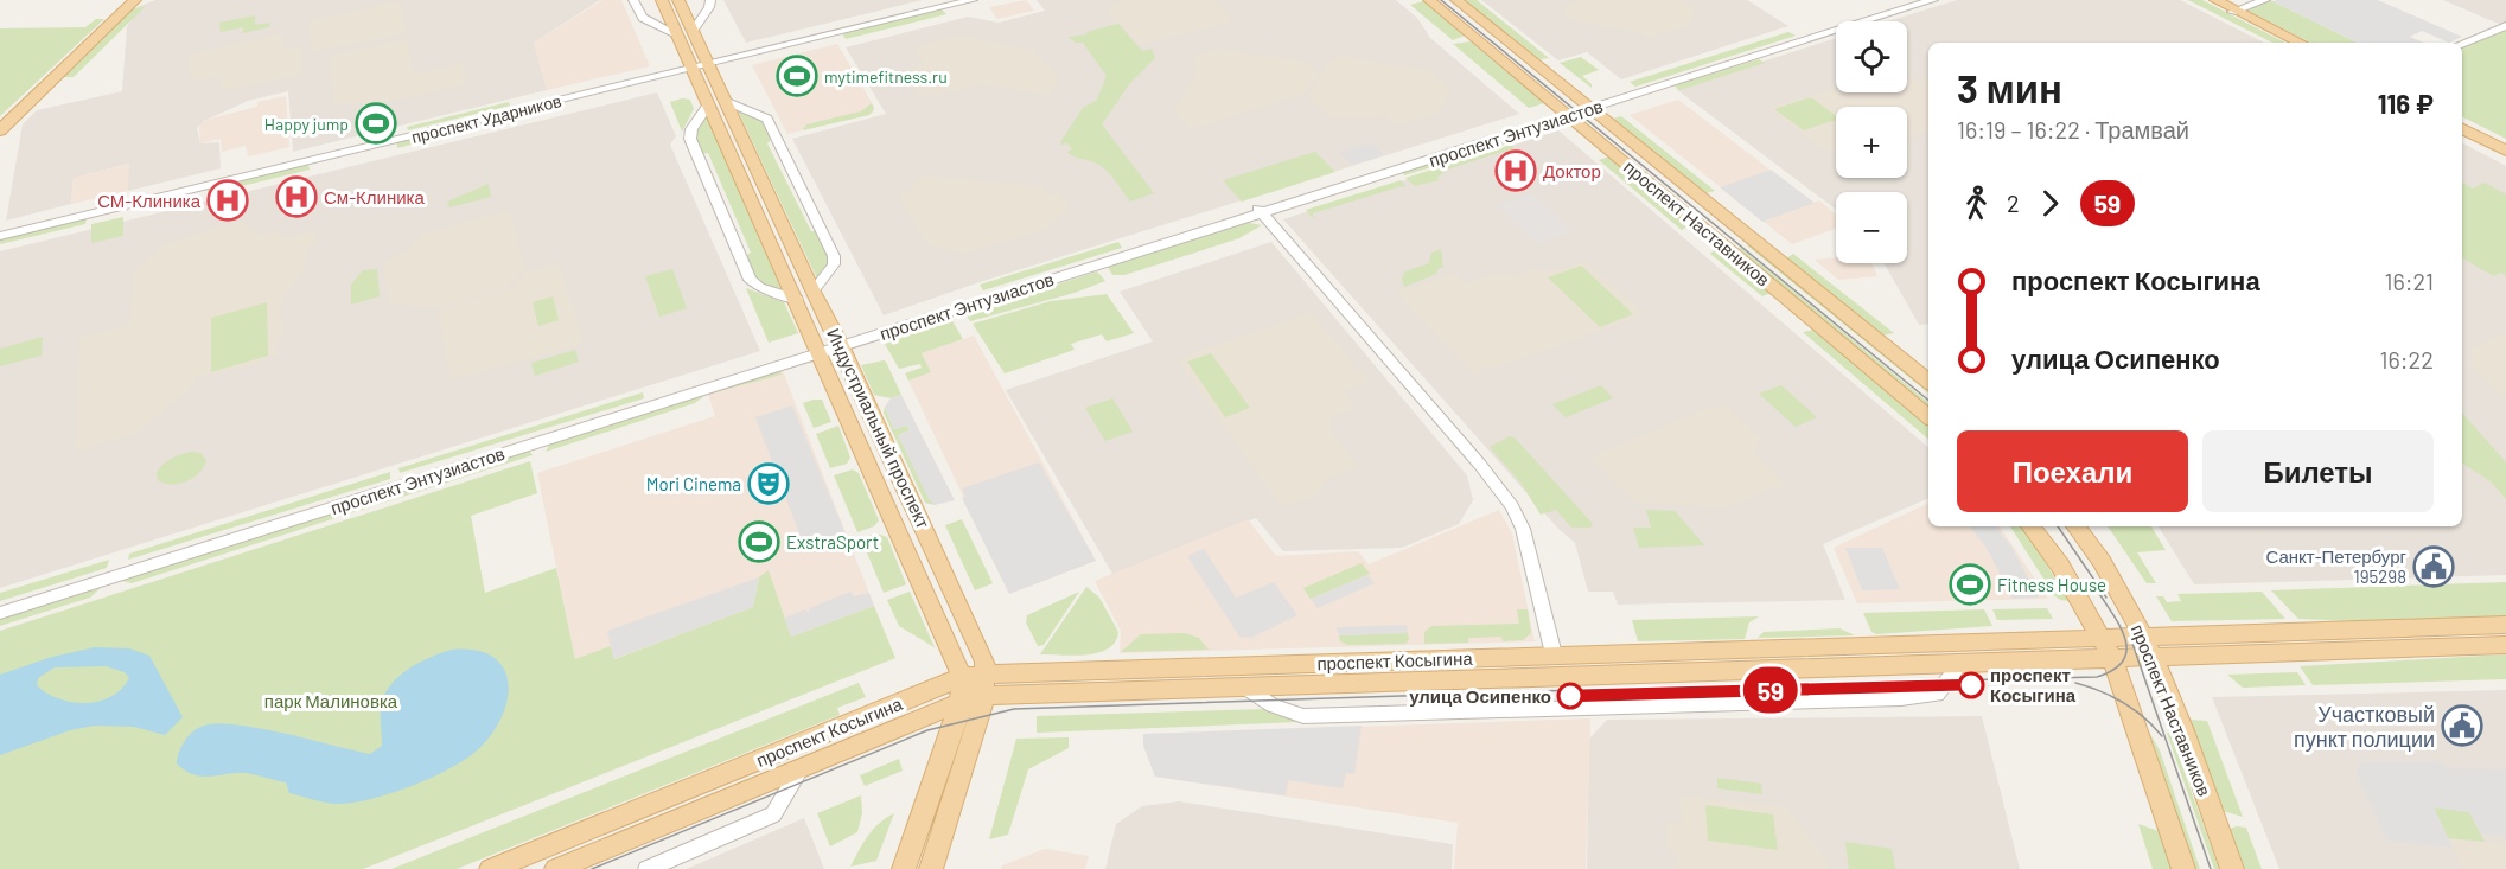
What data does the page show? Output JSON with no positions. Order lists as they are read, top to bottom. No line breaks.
{"streets":{"main road":["проспект Наставников","Индустриальный проспект","проспект Косыгина"],"street":["проспект Ударников","проспект Энтузиастов"]},"crossings":[["проспект Ударников","Индустриальный проспект"],["проспект Энтузиастов","проспект Наставников"],["проспект Энтузиастов","Индустриальный проспект"],["проспект Наставников","проспект Косыгина"],["Индустриальный проспект","проспект Косыгина"]],"parks":["парк Малиновка"],"places":{"sports":["mytimefitness.ru","Happy jump","ExstraSport","Fitness House"],"hospital":["Доктор","См-Клиника","СМ-Клиника"],"theatre":["Mori Cinema"],"public building":["Санкт-Петербург 195298","Участковый пункт полиции"],"other":["проспект Косыгина","улица Осипенко"]},"lines":["tram line 59"],"page":{"on_map":"59","map_buttons":["+","−"],"heading":["3 мин","16:19 – 16:22 · Трамвай","116 ₽"],"legs":["2","59"],"list":[{"name":"проспект Косыгина","value":"16:21"},{"name":"улица Осипенко","value":"16:22"}],"buttons":["Поехали","Билеты"]}}
